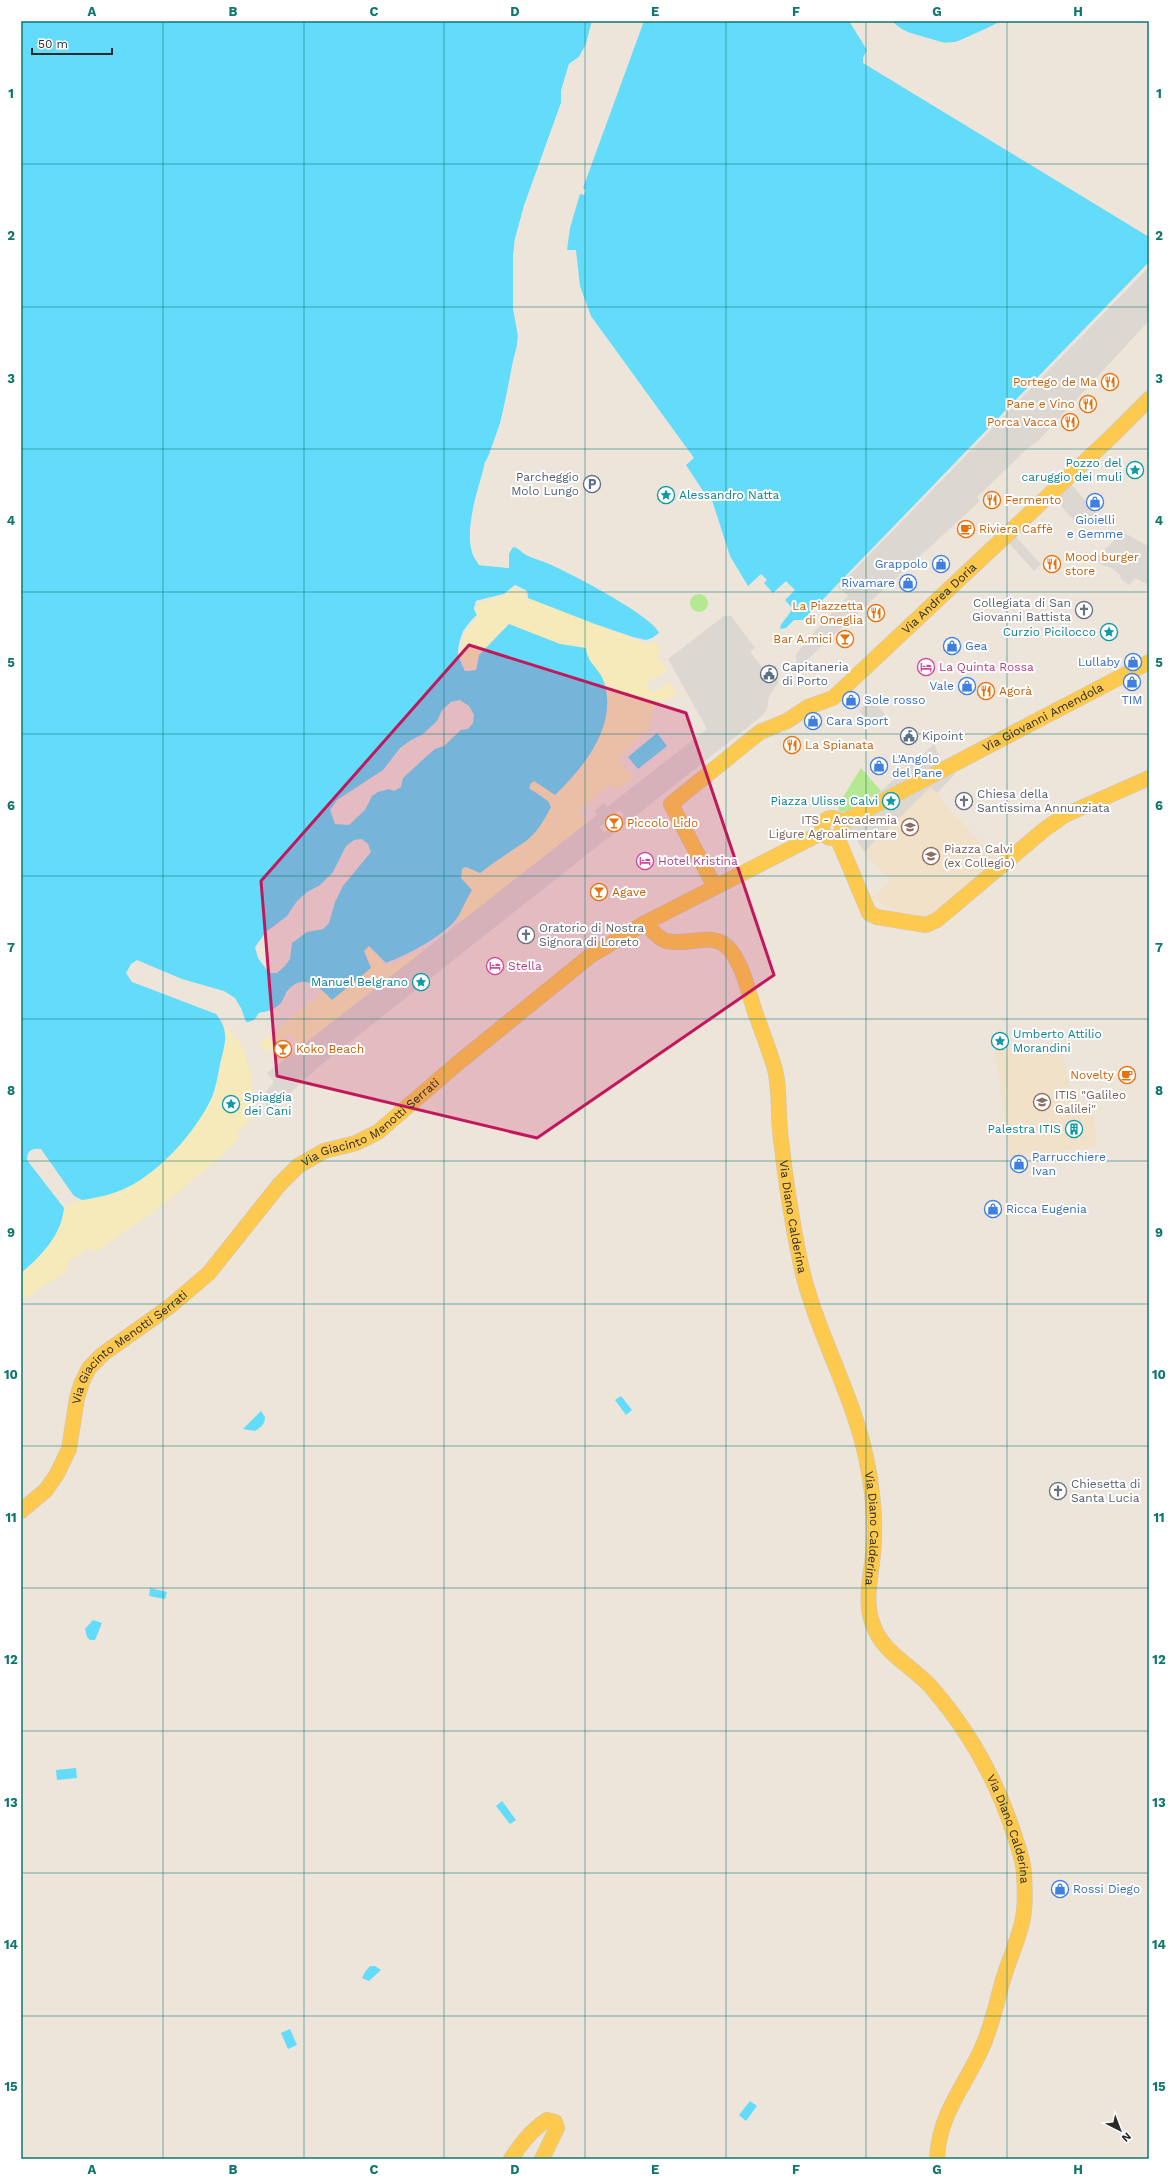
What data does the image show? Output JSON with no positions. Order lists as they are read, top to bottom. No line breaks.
{"streets":{"main road":["Via Andrea Doria","Via Giovanni Amendola","Via Giacinto Menotti Serrati","Via Diano Calderina"]},"crossings":[["Via Andrea Doria","Via Giacinto Menotti Serrati"],["Via Giovanni Amendola","Via Giacinto Menotti Serrati"],["Via Giacinto Menotti Serrati","Via Diano Calderina"]],"places":{"restaurant":["Portego de Ma","Pane e Vino","Porca Vacca","Fermento","Mood burger store","La Piazzetta di Oneglia","Agorà","La Spianata"],"place":["Pozzo del caruggio dei muli","Alessandro Natta","Curzio Picilocco","Piazza Ulisse Calvi","Manuel Belgrano","Umberto Attilio Morandini","Spiaggia dei Cani"],"parking":["Parcheggio Molo Lungo"],"shop":["Gioielli e Gemme","Grappolo","Rivamare","Gea","Lullaby","TIM","Vale","Sole rosso","Cara Sport","L'Angolo del Pane","Parrucchiere Ivan","Ricca Eugenia","Rossi Diego"],"cafe":["Riviera Caffè","Novelty"],"church":["Collegiata di San Giovanni Battista","Chiesa della Santissima Annunziata","Oratorio di Nostra Signora di Loreto","Chiesetta di Santa Lucia"],"bar":["Bar A.mici","Piccolo Lido","Agave","Koko Beach"],"hotel":["La Quinta Rossa","Hotel Kristina","Stella"],"public building":["Capitaneria di Porto","Kipoint"],"school or university":["ITS - Accademia Ligure Agroalimentare","Piazza Calvi (ex Collegio)","ITIS \"Galileo Galilei\""],"building":["Palestra ITIS"]},"scale_bar":"50 m","north":"bottom right","grid":{"columns":["A","B","C","D","E","F","G","H"],"rows":["1","2","3","4","5","6","7","8","9","10","11","12","13","14","15"]}}
